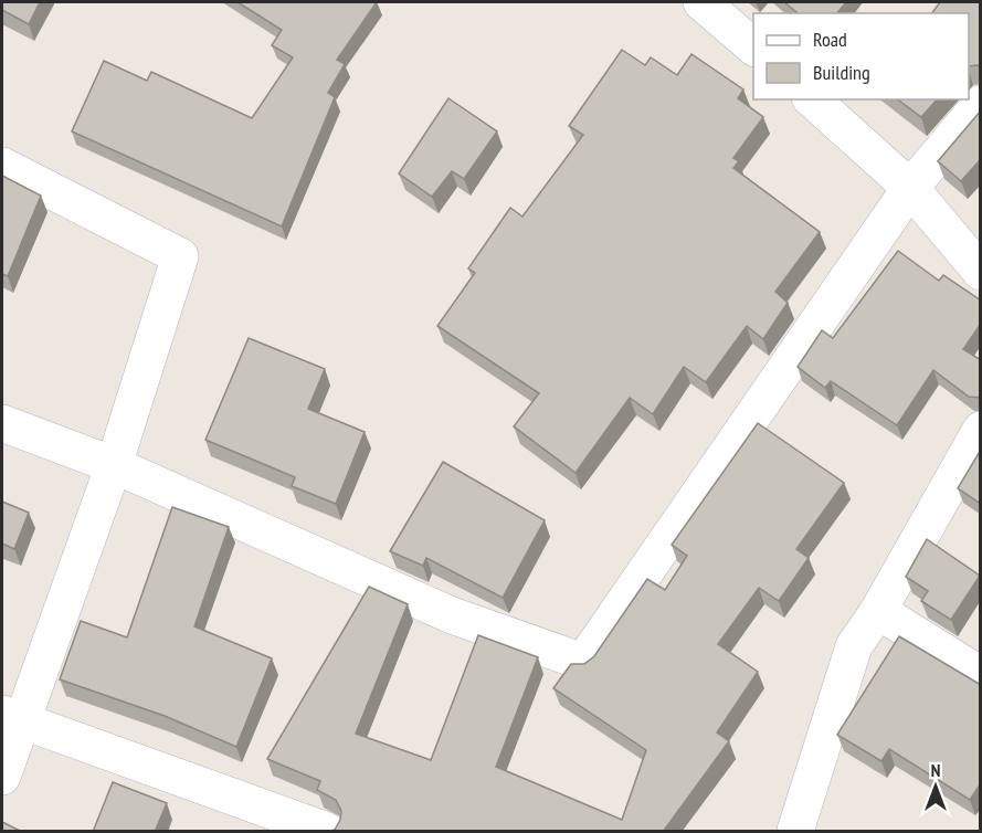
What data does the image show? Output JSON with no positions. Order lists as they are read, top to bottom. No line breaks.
{"legend":["Road","Building"],"north":"top"}
